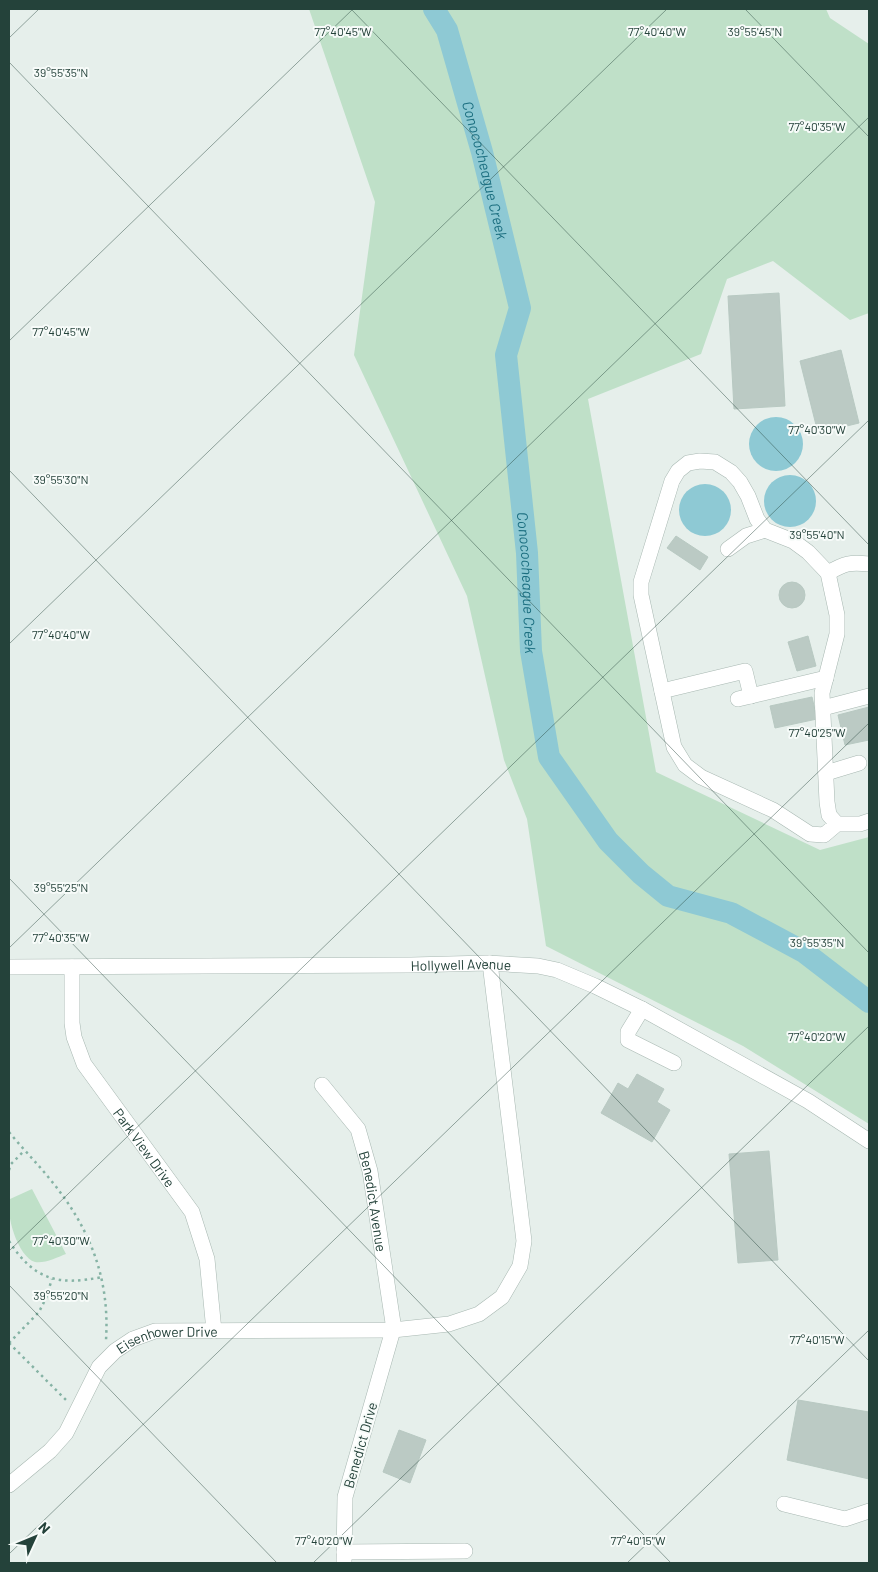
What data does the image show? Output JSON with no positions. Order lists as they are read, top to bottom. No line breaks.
{"streets":{"street":["Hollywell Avenue","Park View Drive","Benedict Avenue","Eisenhower Drive","Benedict Drive"]},"crossings":[["Hollywell Avenue","Park View Drive"],["Hollywell Avenue","Eisenhower Drive"],["Park View Drive","Eisenhower Drive"],["Benedict Avenue","Eisenhower Drive"],["Benedict Avenue","Benedict Drive"],["Eisenhower Drive","Benedict Drive"]],"water":["Conococheague Creek"],"north":"top right","coordinates":["77°40'45\"W","77°40'40\"W","39°55'45\"N","39°55'35\"N","77°40'35\"W","77°40'30\"W","39°55'30\"N","39°55'40\"N","77°40'25\"W","39°55'25\"N","77°40'20\"W","39°55'20\"N","77°40'15\"W"]}
